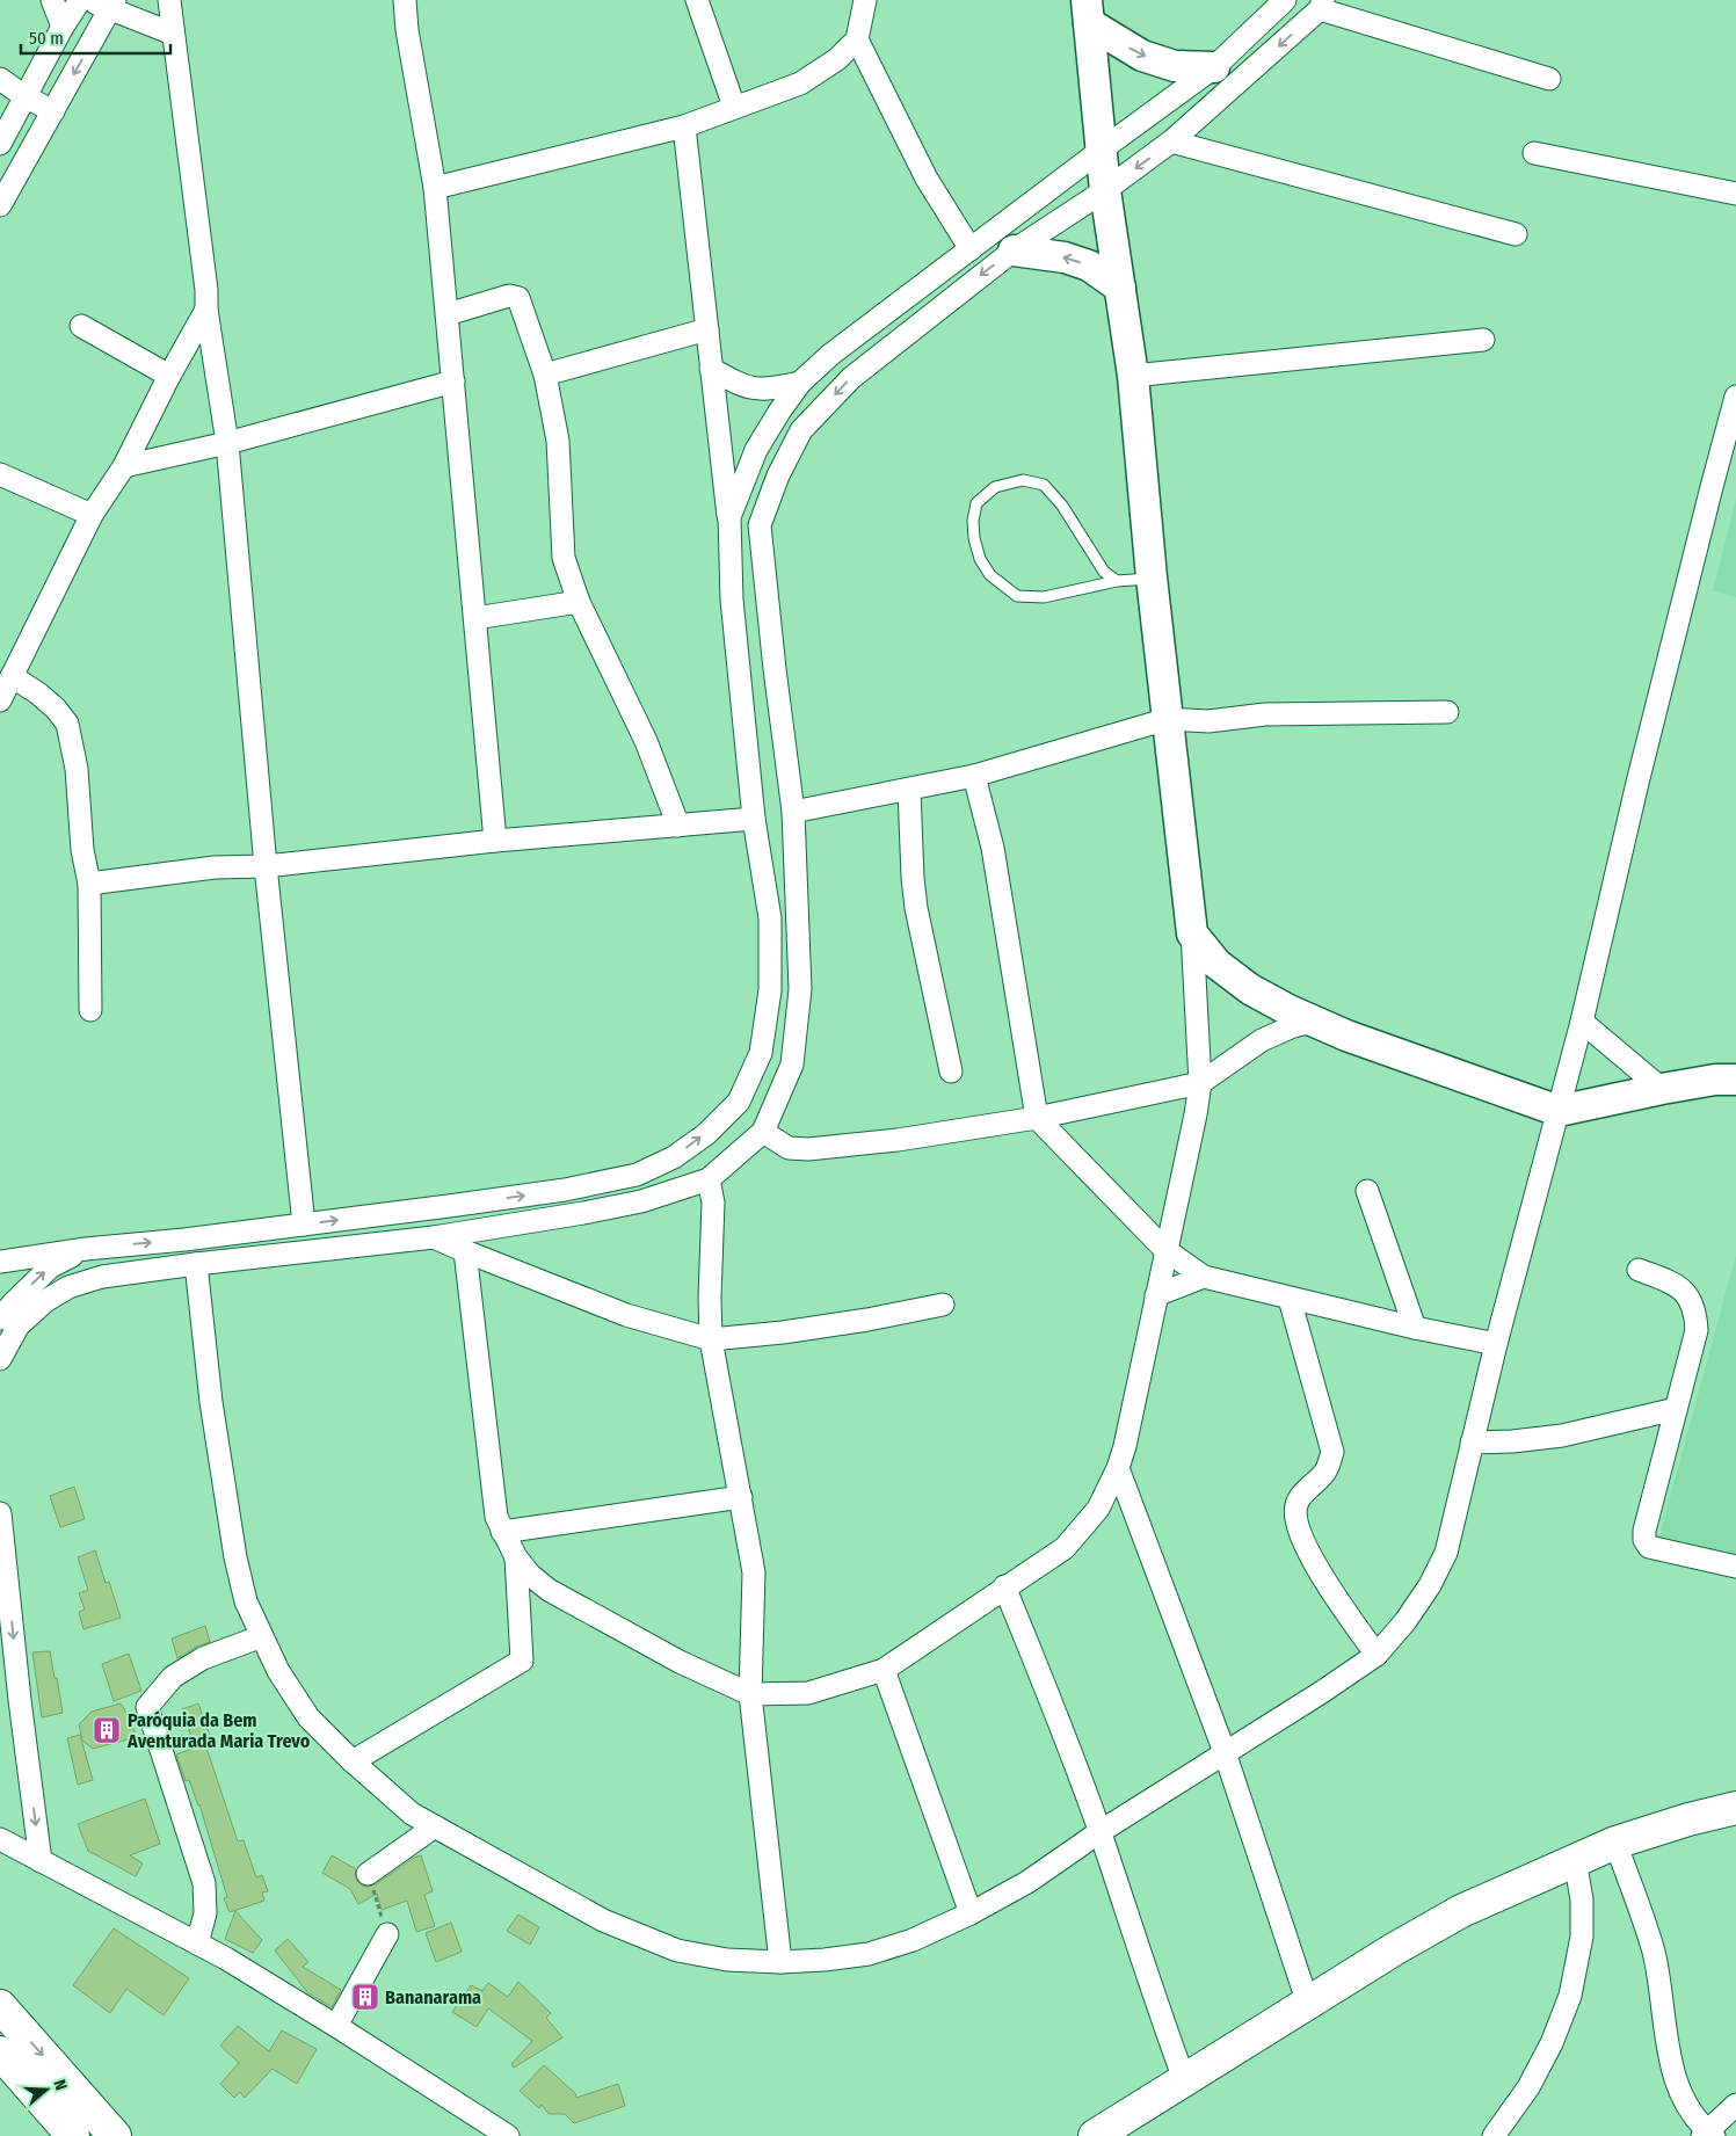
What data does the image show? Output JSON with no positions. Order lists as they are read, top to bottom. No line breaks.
{"places":{"building":["Paróquia da Bem Aventurada Maria Trevo","Bananarama"]},"scale_bar":"50 m","north":"right"}
